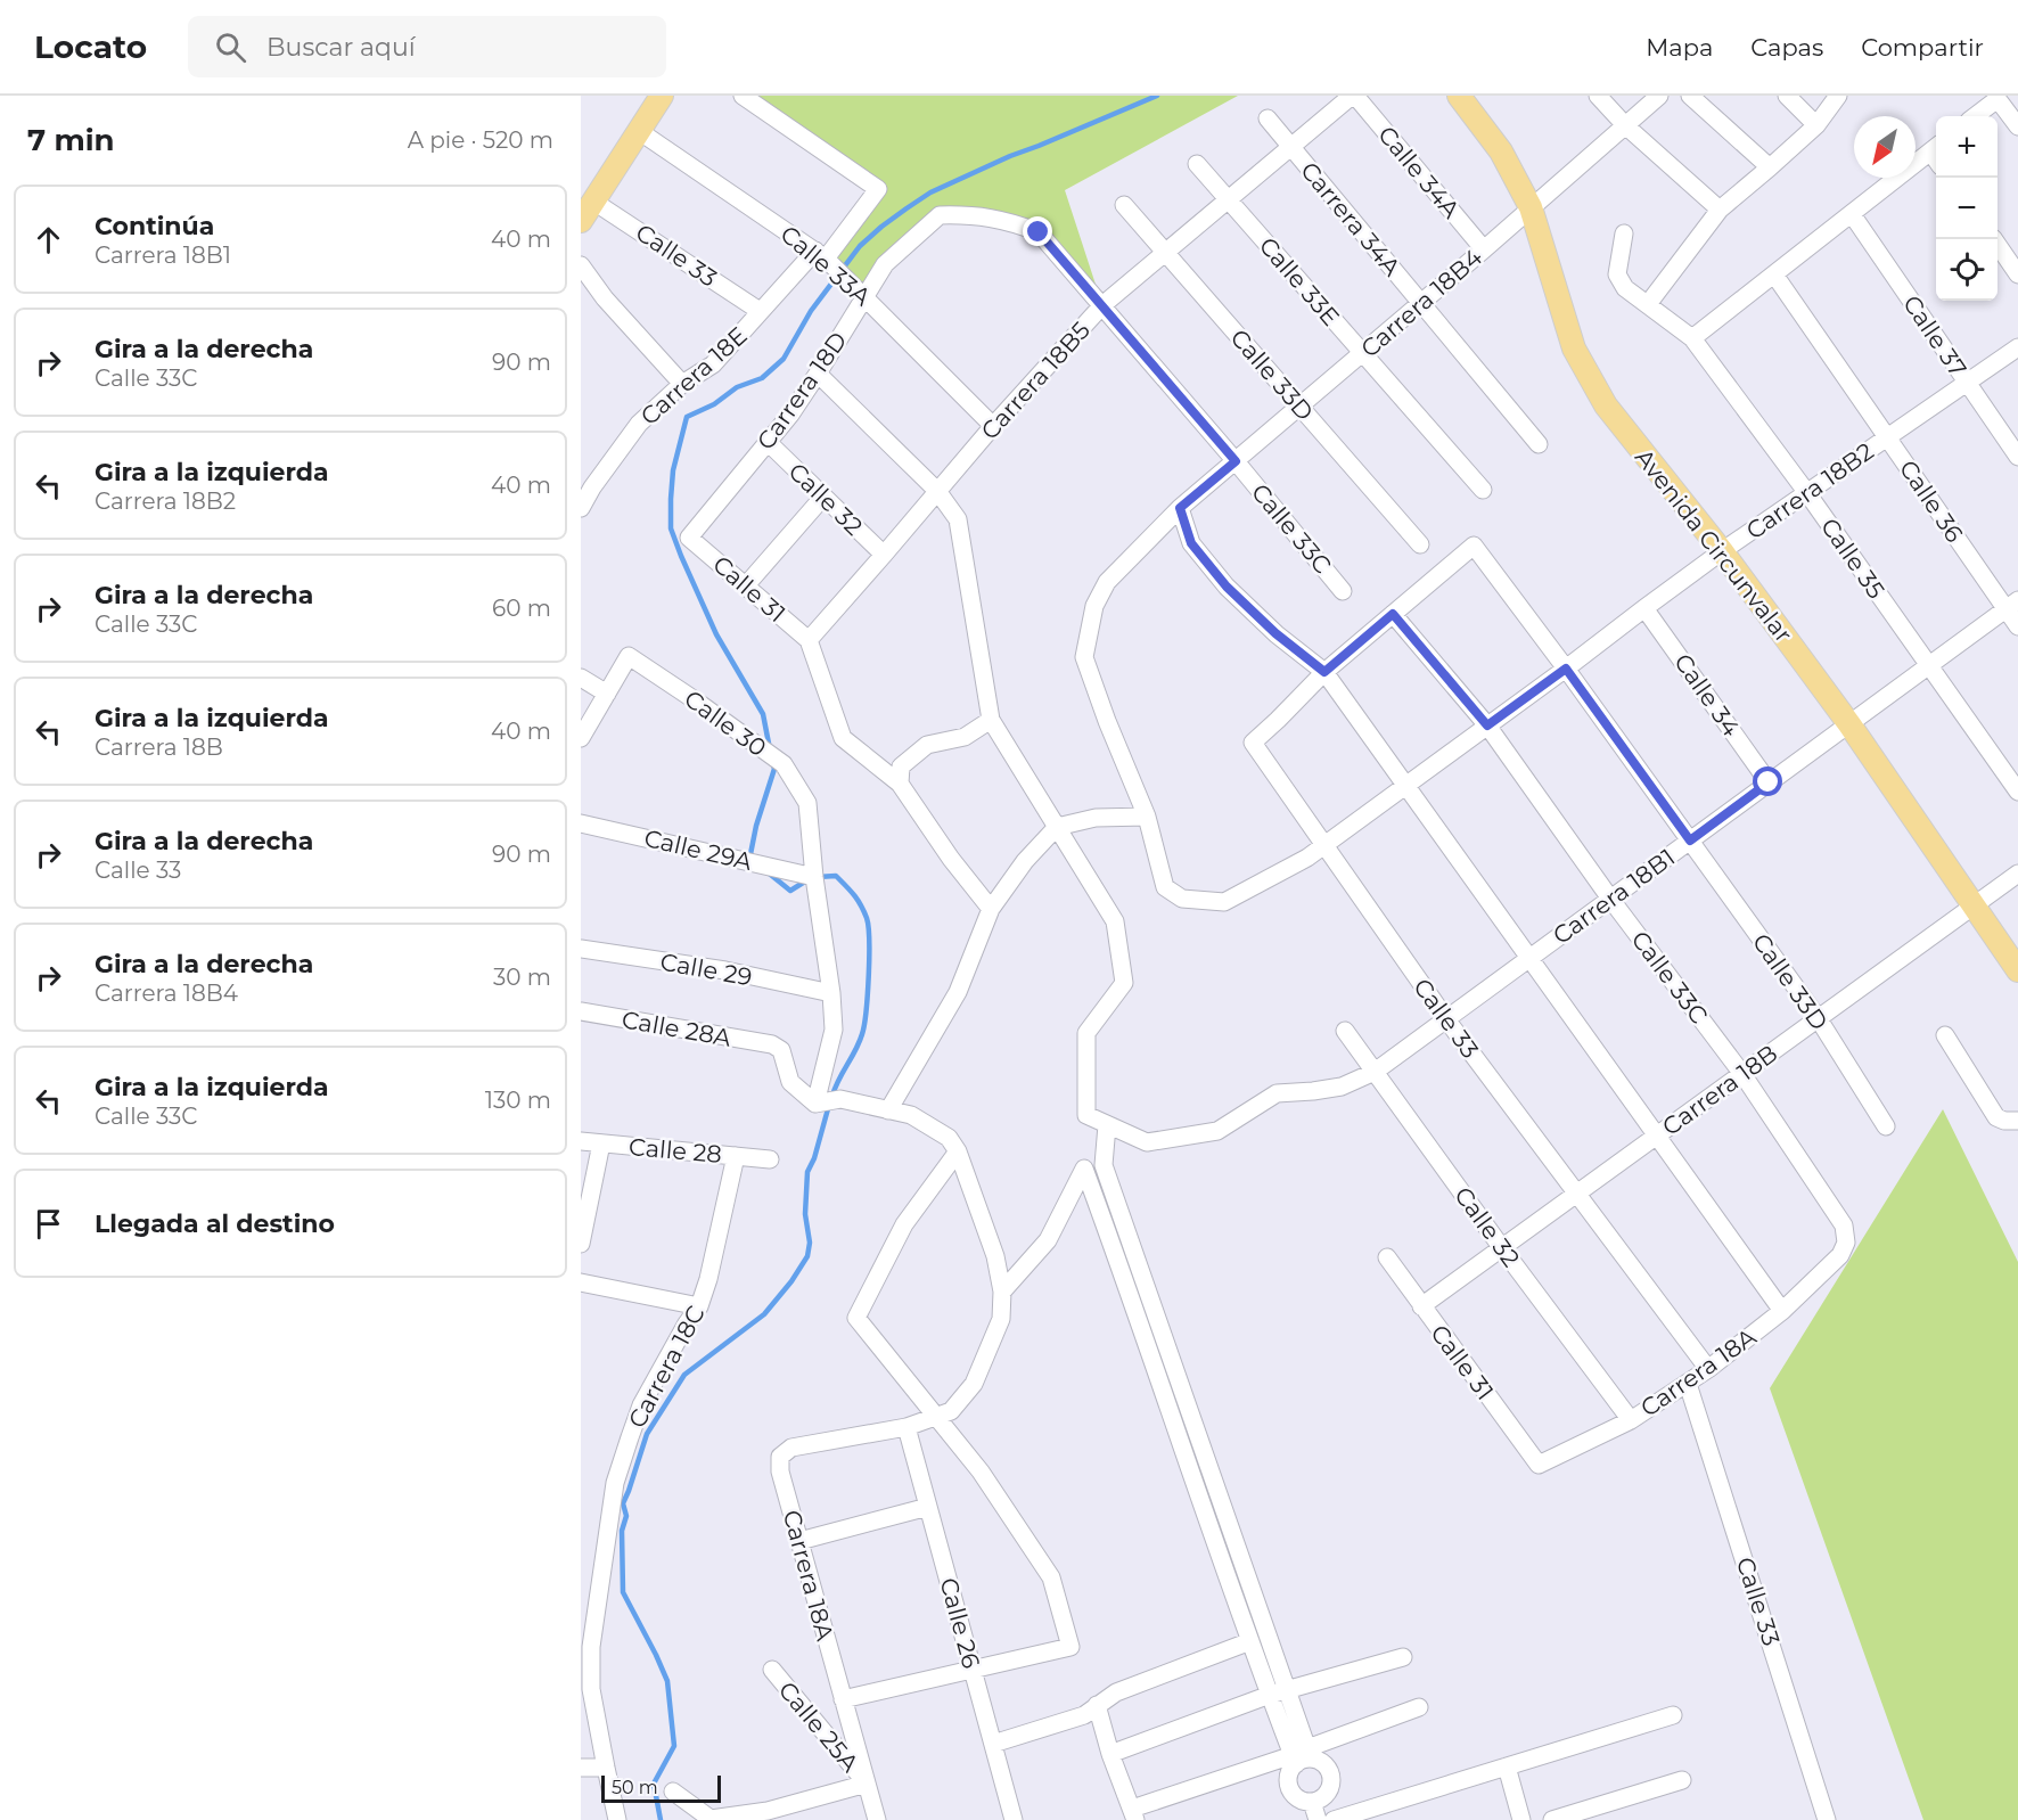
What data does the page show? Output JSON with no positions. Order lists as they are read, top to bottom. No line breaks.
{"streets":{"main road":["Avenida Circunvalar"],"street":["Calle 34A","Carrera 34A","Calle 33","Calle 33A","Calle 33E","Carrera 18B4","Calle 37","Calle 33D","Carrera 18E","Carrera 18B5","Carrera 18D","Carrera 18B2","Calle 32","Calle 36","Calle 33C","Calle 35","Calle 31","Calle 34","Calle 30","Calle 29A","Carrera 18B1","Calle 29","Calle 28A","Carrera 18B","Calle 28","Carrera 18C","Carrera 18A","Calle 26","Calle 25A"]},"crossings":[["Calle 34A","Carrera 18B4"],["Calle 34A","Carrera 18B5"],["Carrera 34A","Carrera 18B4"],["Carrera 34A","Carrera 18B5"],["Calle 33","Carrera 18E"],["Calle 33","Carrera 18B2"],["Calle 33","Carrera 18B1"],["Calle 33","Carrera 18B"],["Calle 33","Carrera 18A"],["Calle 33A","Carrera 18E"],["Calle 33A","Carrera 18B5"],["Calle 33A","Carrera 18D"],["Calle 33E","Carrera 18B4"],["Calle 33E","Carrera 18B5"],["Carrera 18B4","Calle 33D"],["Carrera 18B4","Carrera 18B2"],["Carrera 18B4","Calle 33C"],["Carrera 18B4","Avenida Circunvalar"],["Calle 37","Carrera 18B2"],["Calle 33D","Carrera 18B5"],["Calle 33D","Carrera 18B1"],["Calle 33D","Carrera 18B"],["Carrera 18B5","Calle 32"],["Carrera 18B5","Calle 33C"],["Carrera 18B5","Calle 31"],["Carrera 18D","Calle 32"],["Carrera 18D","Calle 33C"],["Carrera 18D","Calle 31"],["Carrera 18B2","Calle 36"],["Carrera 18B2","Calle 33C"],["Carrera 18B2","Avenida Circunvalar"],["Carrera 18B2","Calle 35"],["Carrera 18B2","Calle 34"],["Calle 32","Carrera 18B1"],["Calle 32","Carrera 18B"],["Calle 32","Carrera 18A"],["Calle 36","Carrera 18B1"],["Calle 33C","Carrera 18B1"],["Calle 33C","Carrera 18B"],["Calle 33C","Carrera 18A"],["Avenida Circunvalar","Carrera 18B1"],["Avenida Circunvalar","Carrera 18B"],["Calle 35","Carrera 18B1"],["Calle 31","Carrera 18B"],["Calle 31","Carrera 18A"],["Calle 34","Carrera 18B1"],["Calle 30","Calle 29A"],["Calle 28","Carrera 18C"],["Carrera 18A","Calle 26"],["Carrera 18A","Calle 25A"]],"scale_bar":"50 m","north":"bottom left","page":{"header":"Locato","search":"Buscar aquí","nav":["Mapa","Capas","Compartir"],"heading":["7 min","A pie · 520 m"],"map_buttons":["+","−"],"list":[["Continúa","Carrera 18B1","40 m"],["Gira a la derecha","Calle 33C","90 m"],["Gira a la izquierda","Carrera 18B2","40 m"],["Gira a la derecha","Calle 33C","60 m"],["Gira a la izquierda","Carrera 18B","40 m"],["Gira a la derecha","Calle 33","90 m"],["Gira a la derecha","Carrera 18B4","30 m"],["Gira a la izquierda","Calle 33C","130 m"],"Llegada al destino"],"scale":"50 m"}}
